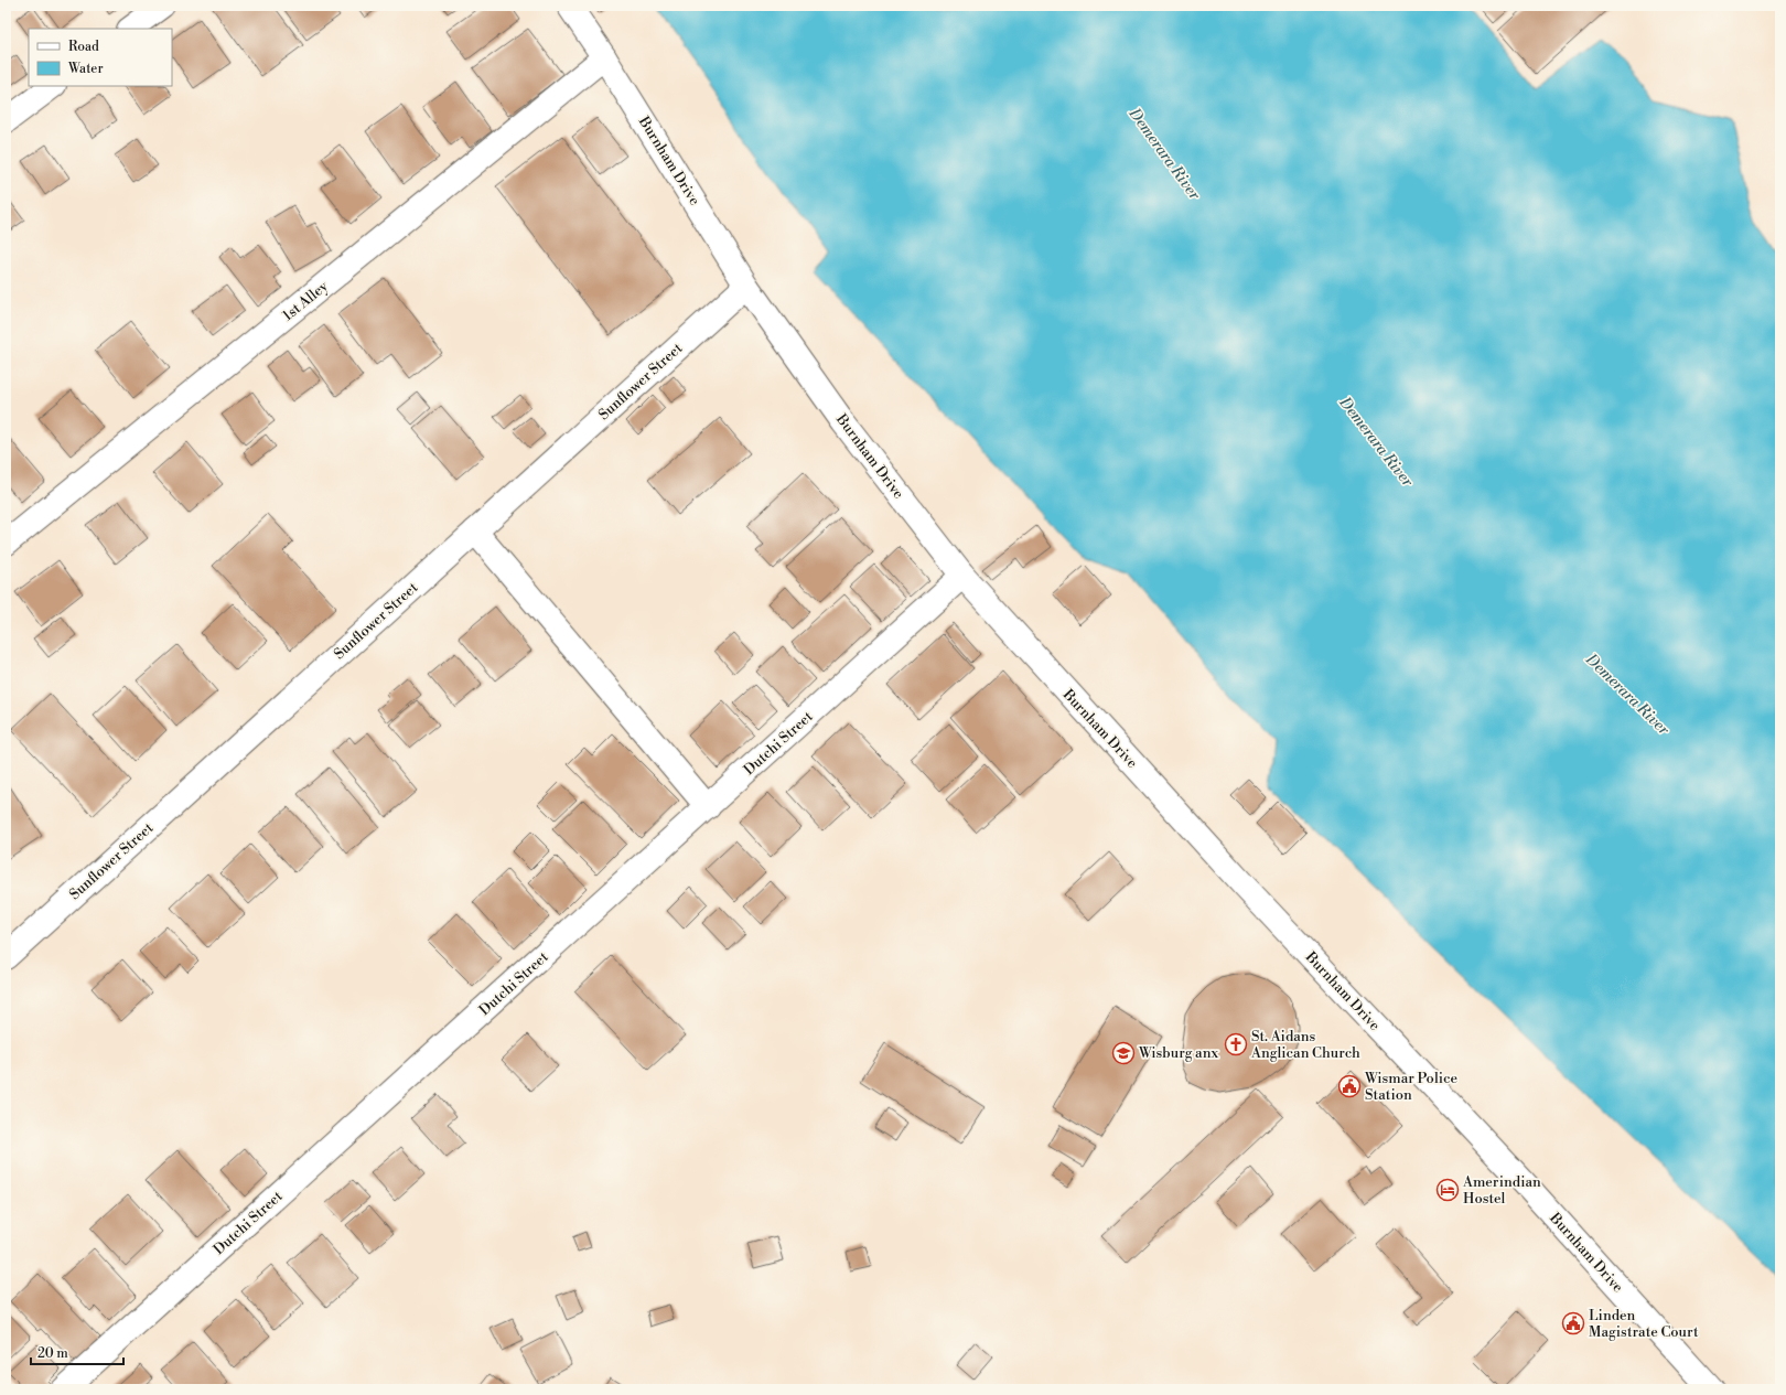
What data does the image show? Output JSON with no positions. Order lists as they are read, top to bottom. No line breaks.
{"streets":{"street":["Burnham Drive","1st Alley","Sunflower Street","Dutchi Street"]},"crossings":[["Burnham Drive","1st Alley"],["Burnham Drive","Sunflower Street"],["Burnham Drive","Dutchi Street"]],"water":["Demerara River"],"places":{"church":["St. Aidans Anglican Church"],"school or university":["Wisburg anx"],"public building":["Wismar Police Station","Linden Magistrate Court"],"hotel":["Amerindian Hostel"]},"legend":["Road","Water"],"scale_bar":"20 m"}
